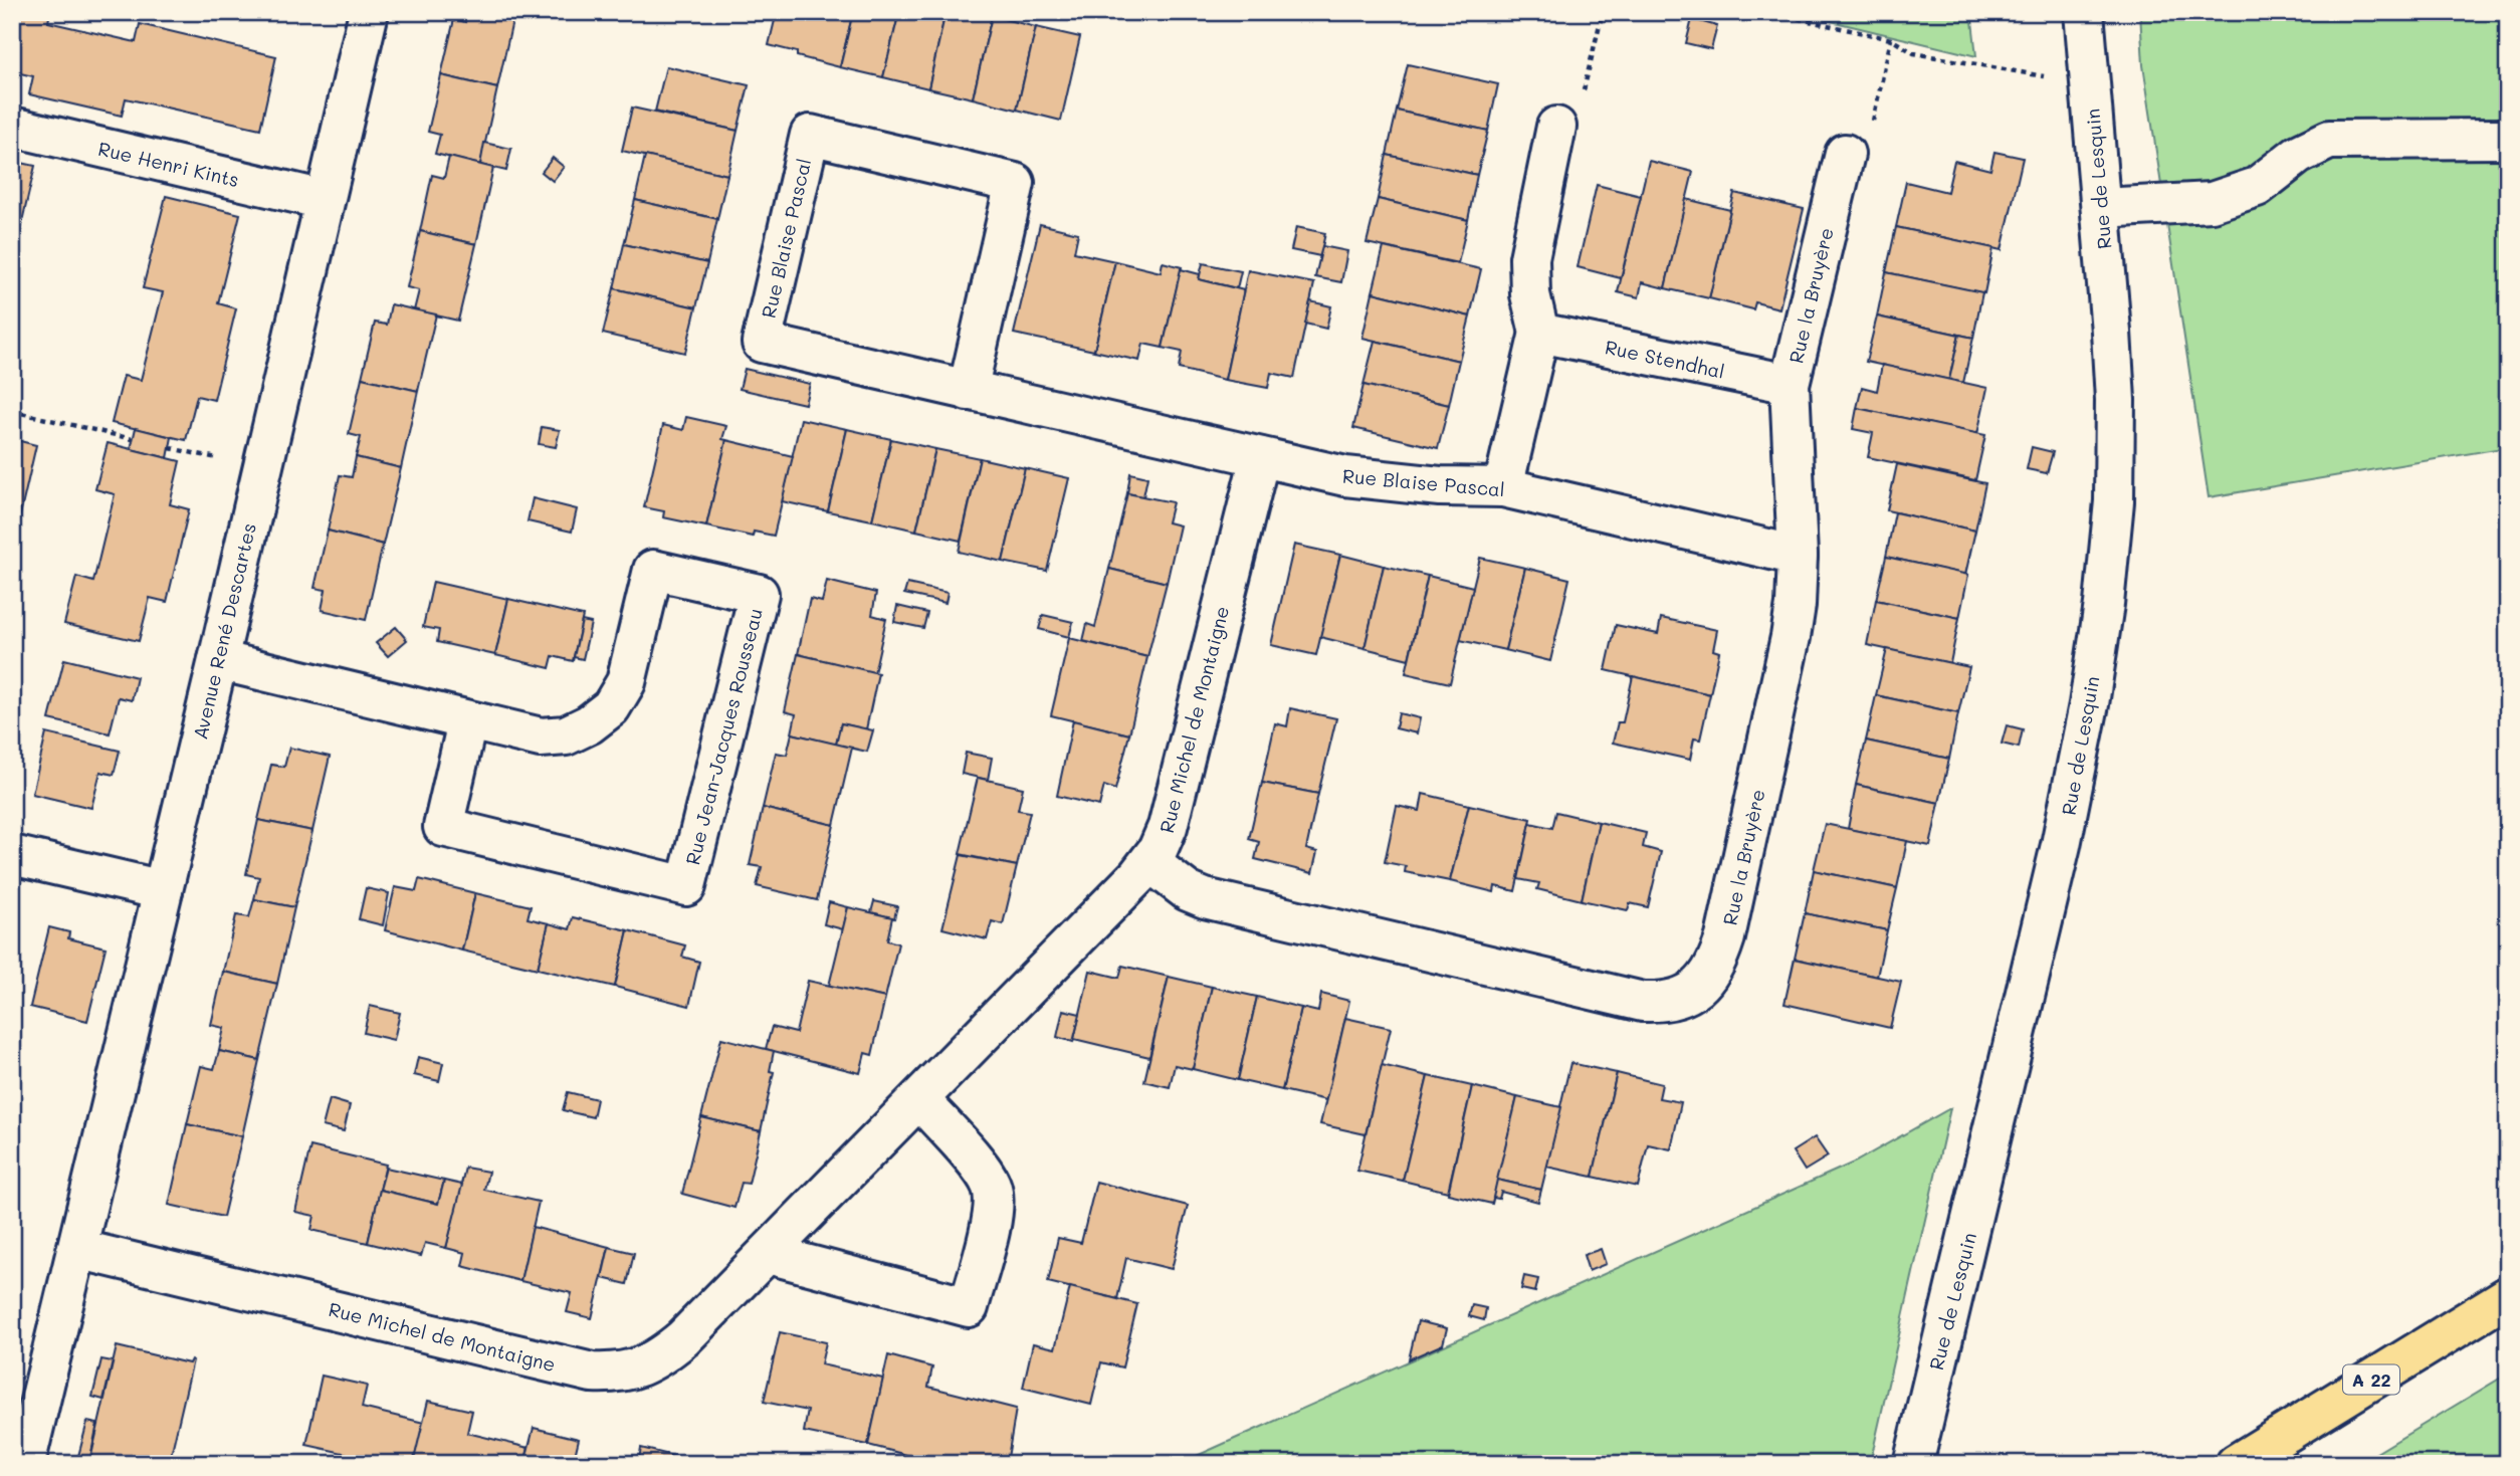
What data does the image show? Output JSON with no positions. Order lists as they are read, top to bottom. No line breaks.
{"streets":{"highway":["A 22"],"street":["Rue Henri Kints","Rue de Lesquin","Rue Blaise Pascal","Rue la Bruyère","Rue Stendhal","Avenue René Descartes","Rue Michel de Montaigne","Rue Jean-Jacques Rousseau"]},"crossings":[["Rue Henri Kints","Avenue René Descartes"],["Rue Blaise Pascal","Rue la Bruyère"],["Rue Blaise Pascal","Rue Michel de Montaigne"],["Rue la Bruyère","Rue Stendhal"],["Rue la Bruyère","Rue Michel de Montaigne"],["Avenue René Descartes","Rue Michel de Montaigne"],["Avenue René Descartes","Rue Jean-Jacques Rousseau"]]}
